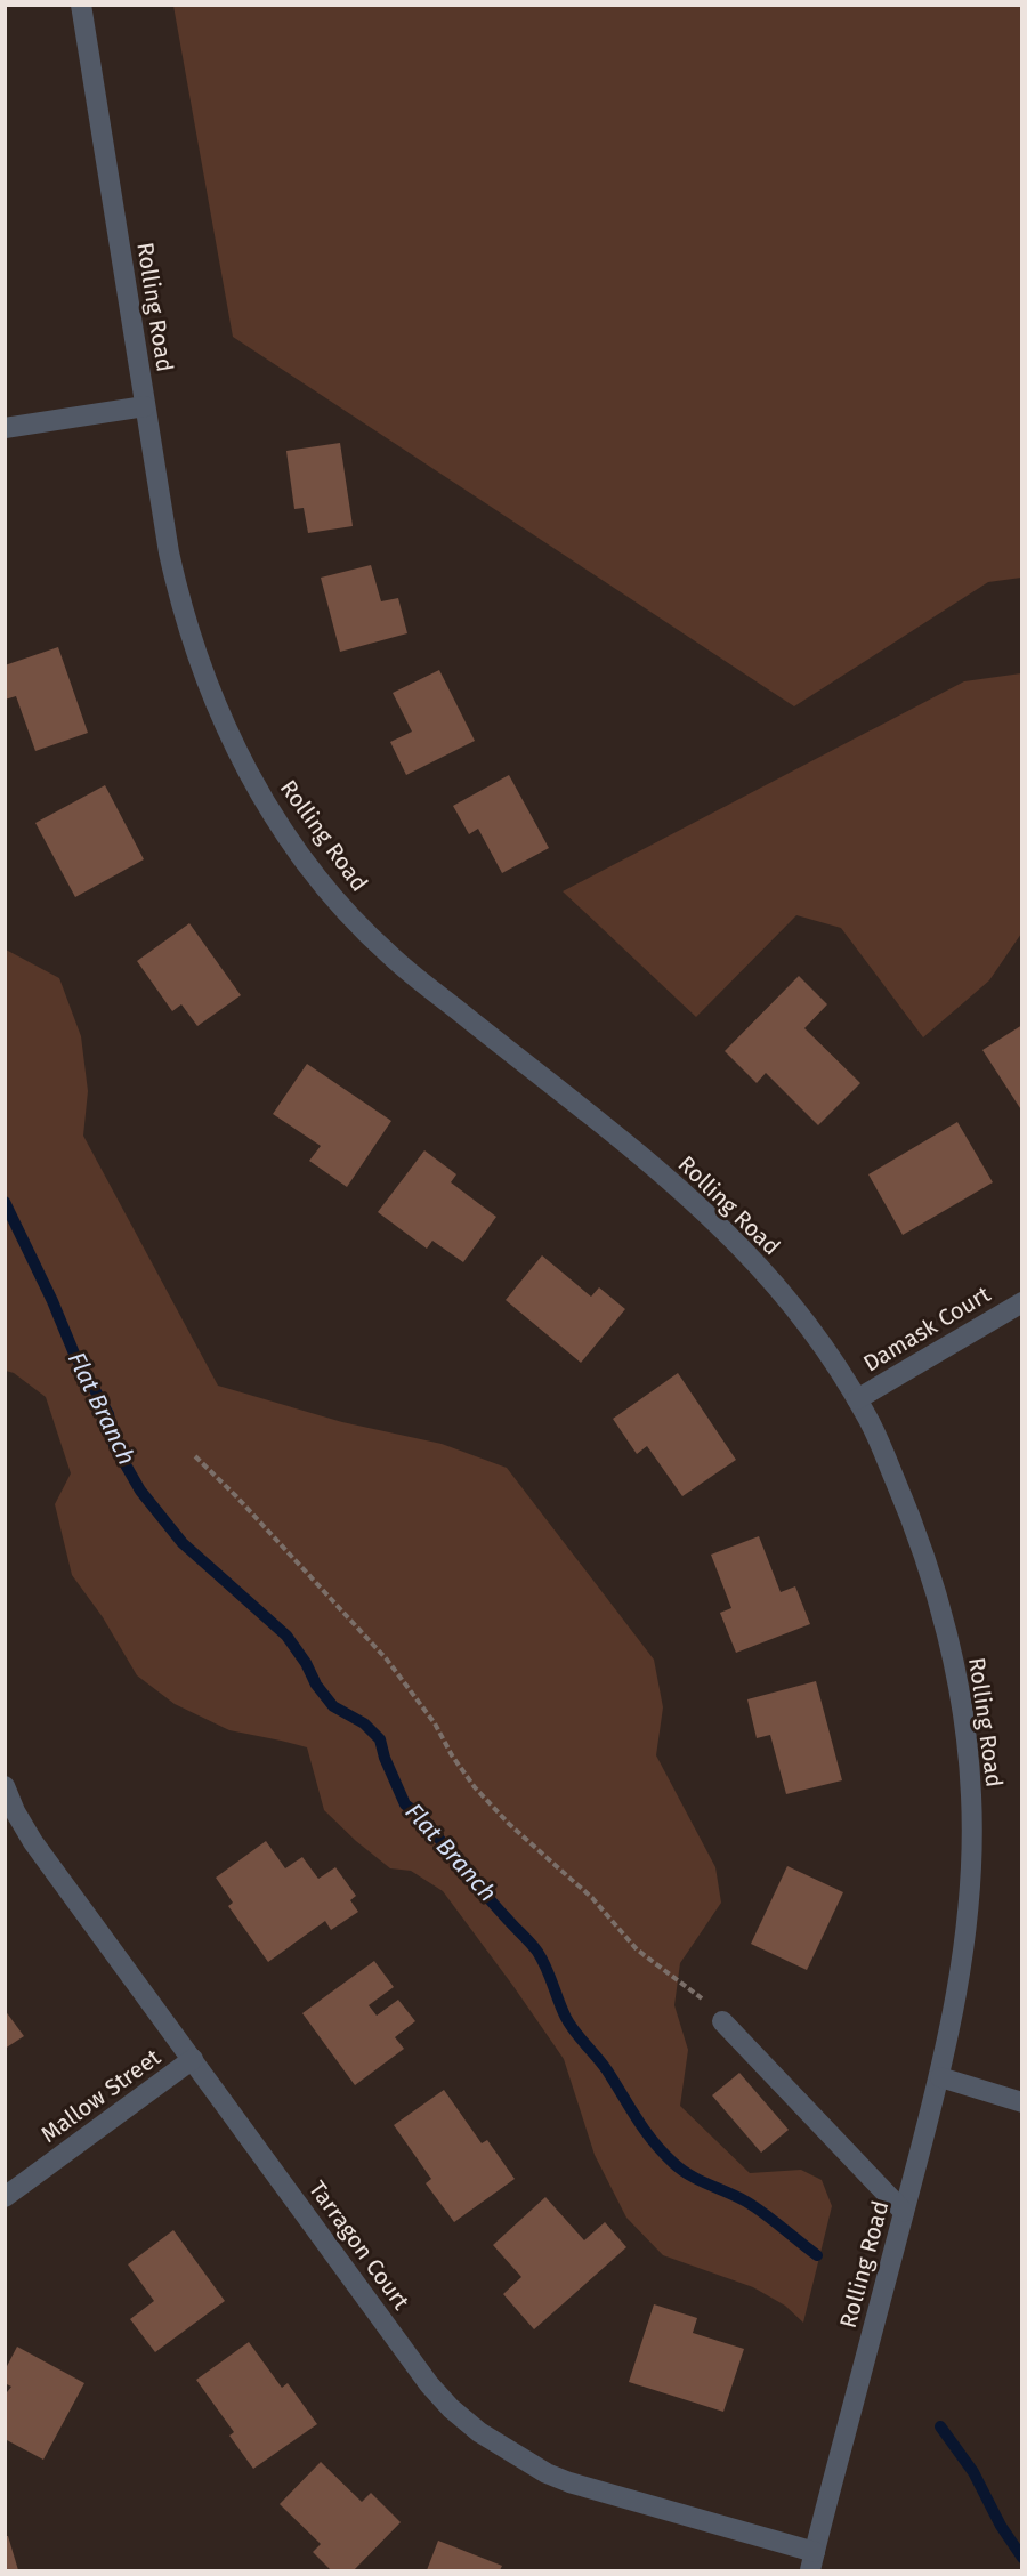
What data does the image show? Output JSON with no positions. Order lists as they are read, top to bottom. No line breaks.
{"streets":{"street":["Rolling Road","Damask Court","Mallow Street","Tarragon Court"]},"crossings":[["Rolling Road","Damask Court"],["Rolling Road","Tarragon Court"],["Mallow Street","Tarragon Court"]],"water":["Flat Branch"]}
